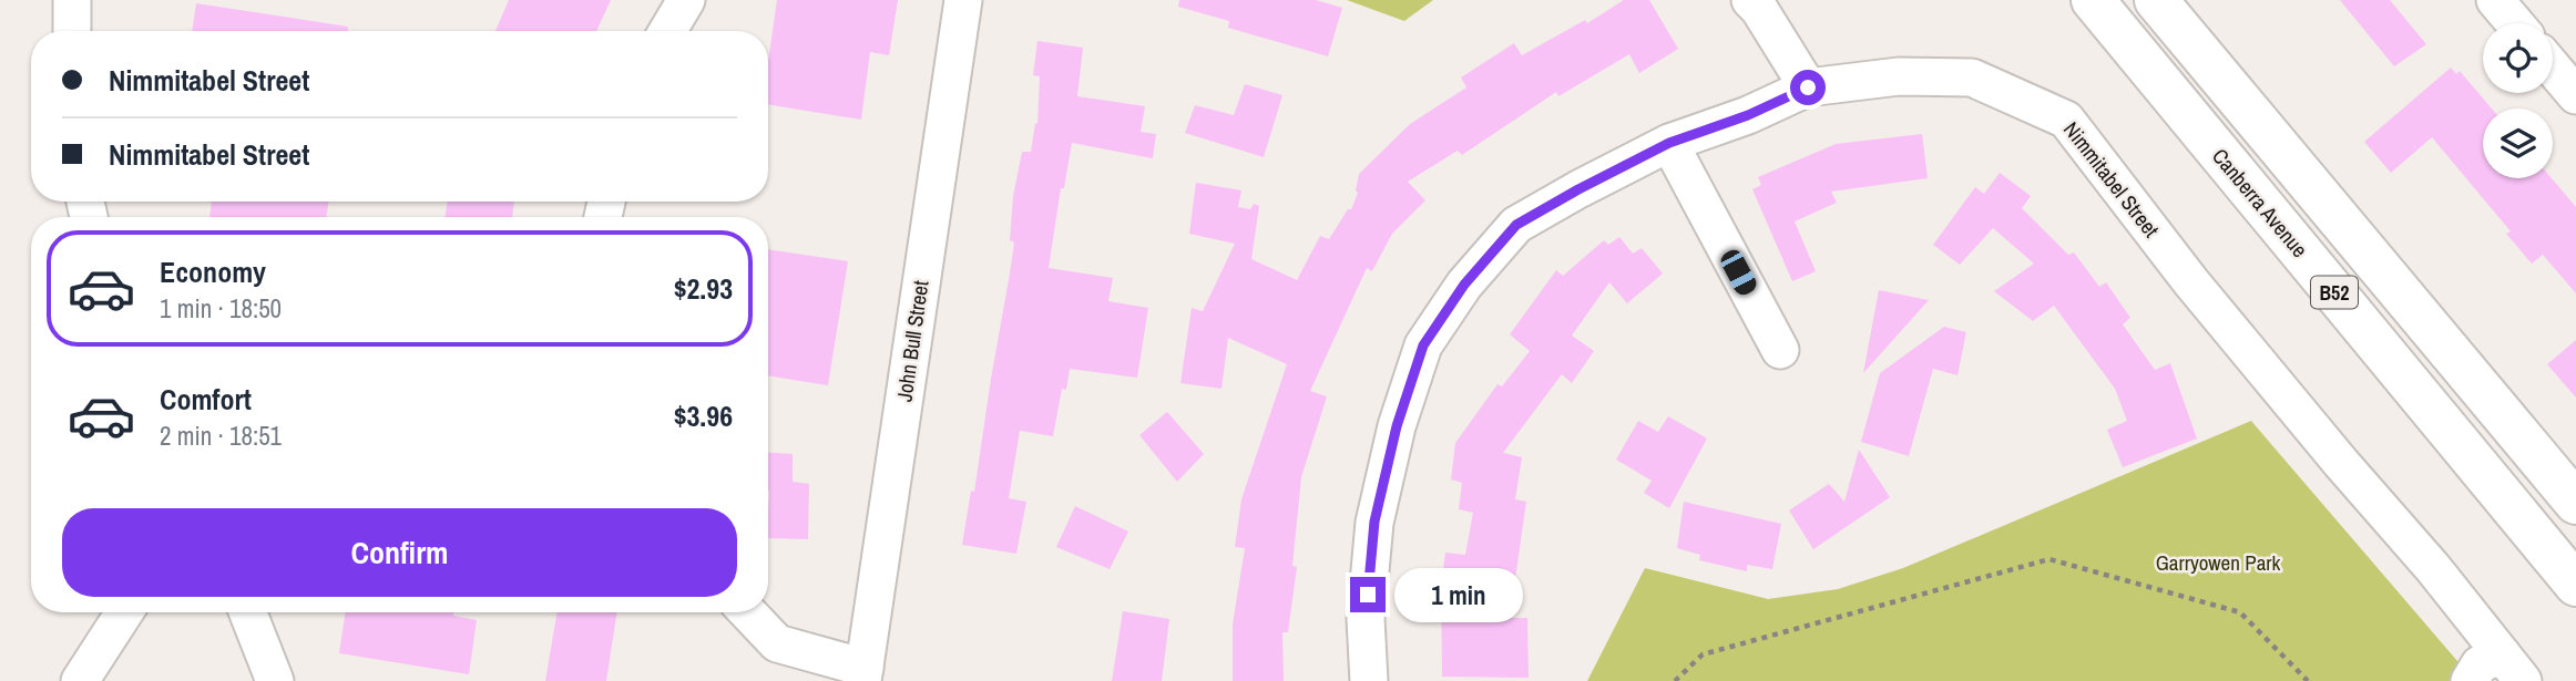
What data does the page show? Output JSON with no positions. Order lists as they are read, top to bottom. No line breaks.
{"streets":{"highway":["Canberra Avenue","B52"],"street":["Nimmitabel Street","John Bull Street"]},"parks":["Garryowen Park"],"page":{"banner":["Nimmitabel Street","Nimmitabel Street"],"list":[{"name":"Economy","note":"1 min · 18:50","value":"$2.93"},{"name":"Comfort","note":"2 min · 18:51","value":"$3.96"}],"buttons":"Confirm","bubble":"1 min"}}
